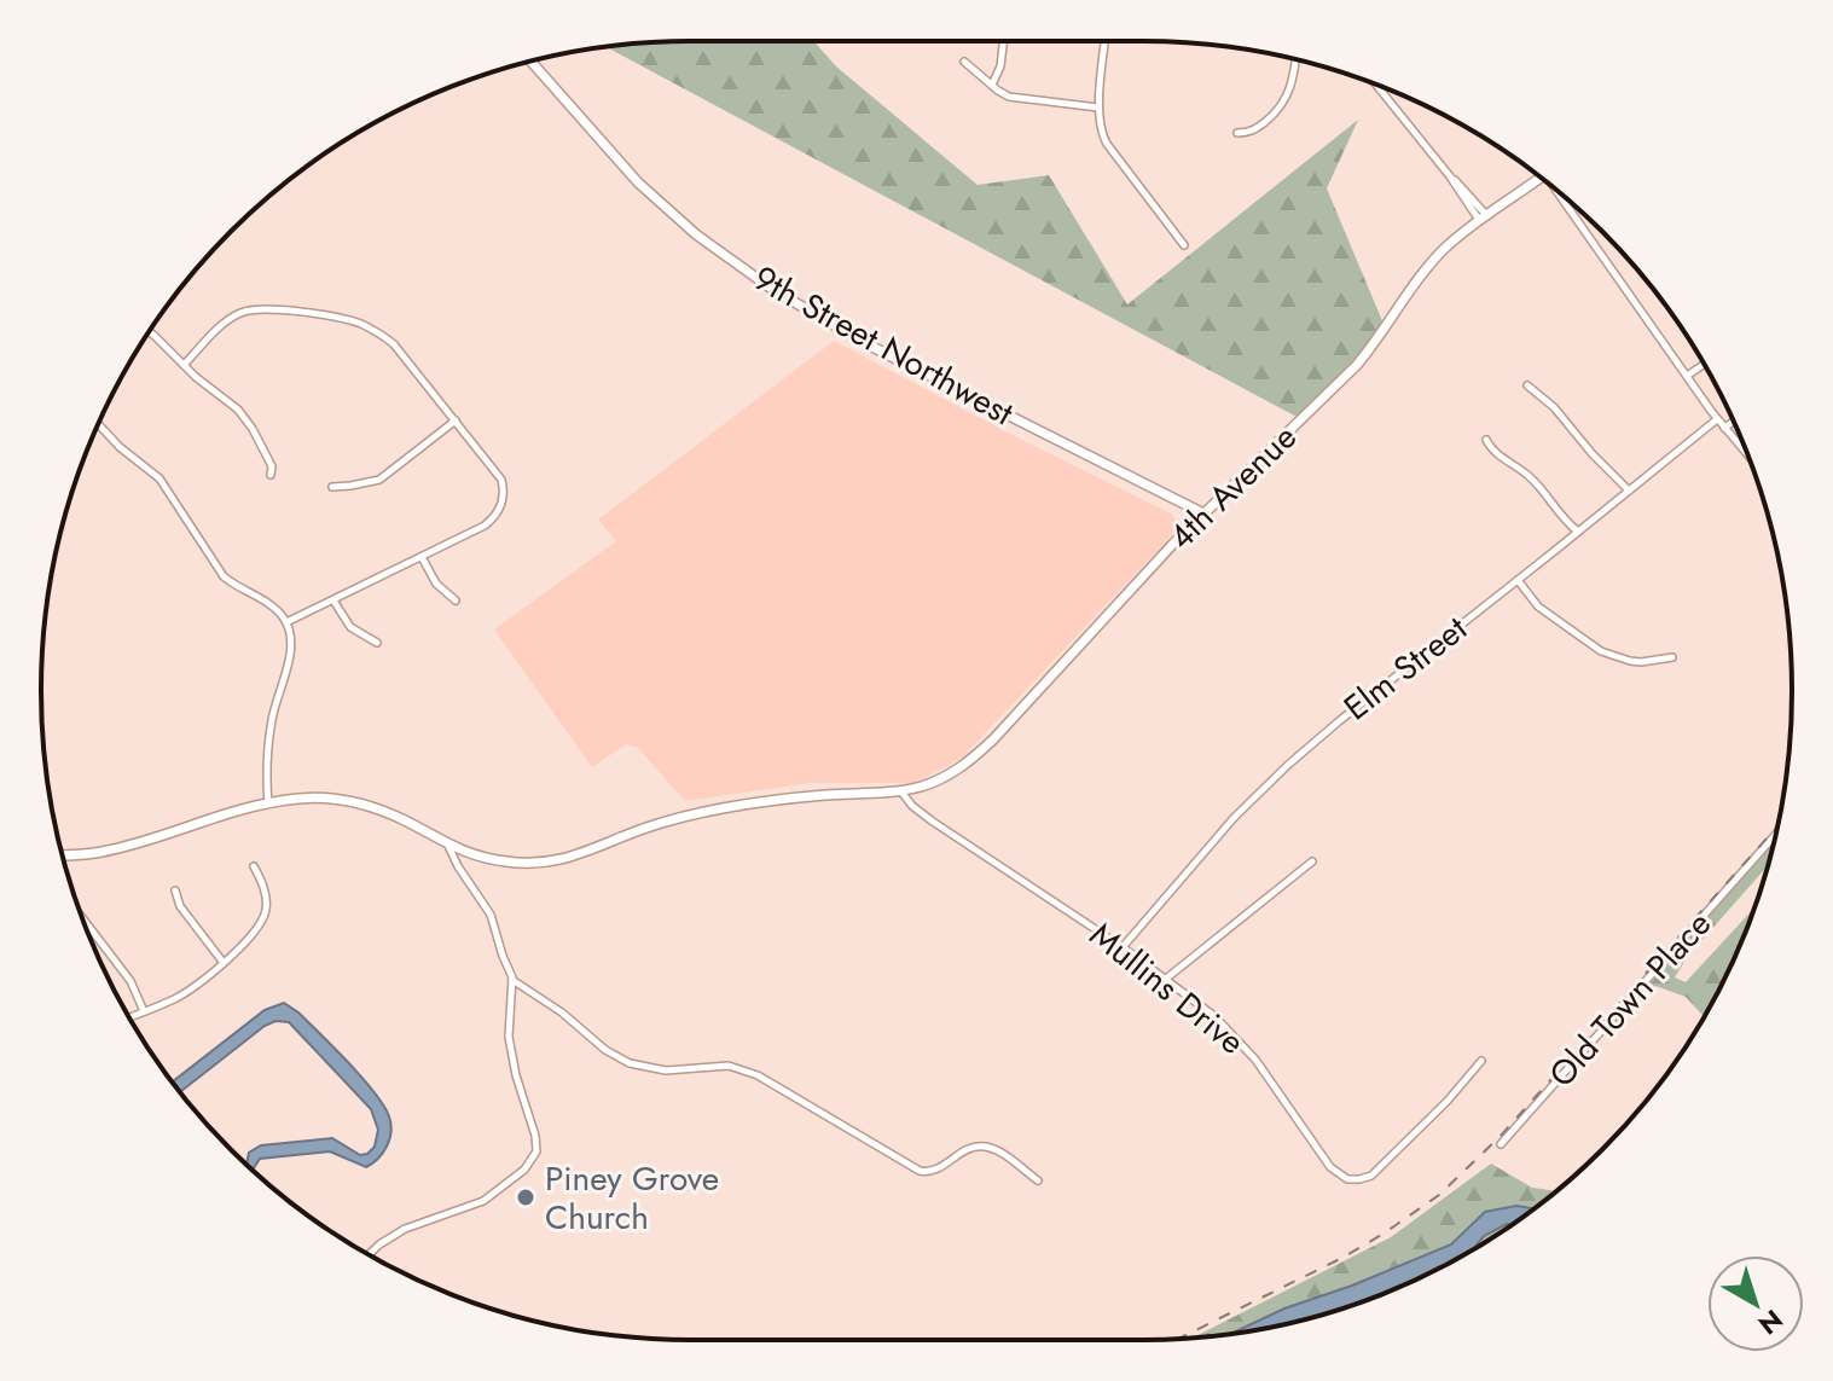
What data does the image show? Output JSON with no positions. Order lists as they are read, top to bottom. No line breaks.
{"streets":{"street":["9th Street Northwest","4th Avenue","Elm Street","Mullins Drive","Old Town Place"]},"crossings":[["9th Street Northwest","4th Avenue"],["4th Avenue","Mullins Drive"],["Elm Street","Mullins Drive"]],"places":["Piney Grove Church"],"north":"bottom right"}
